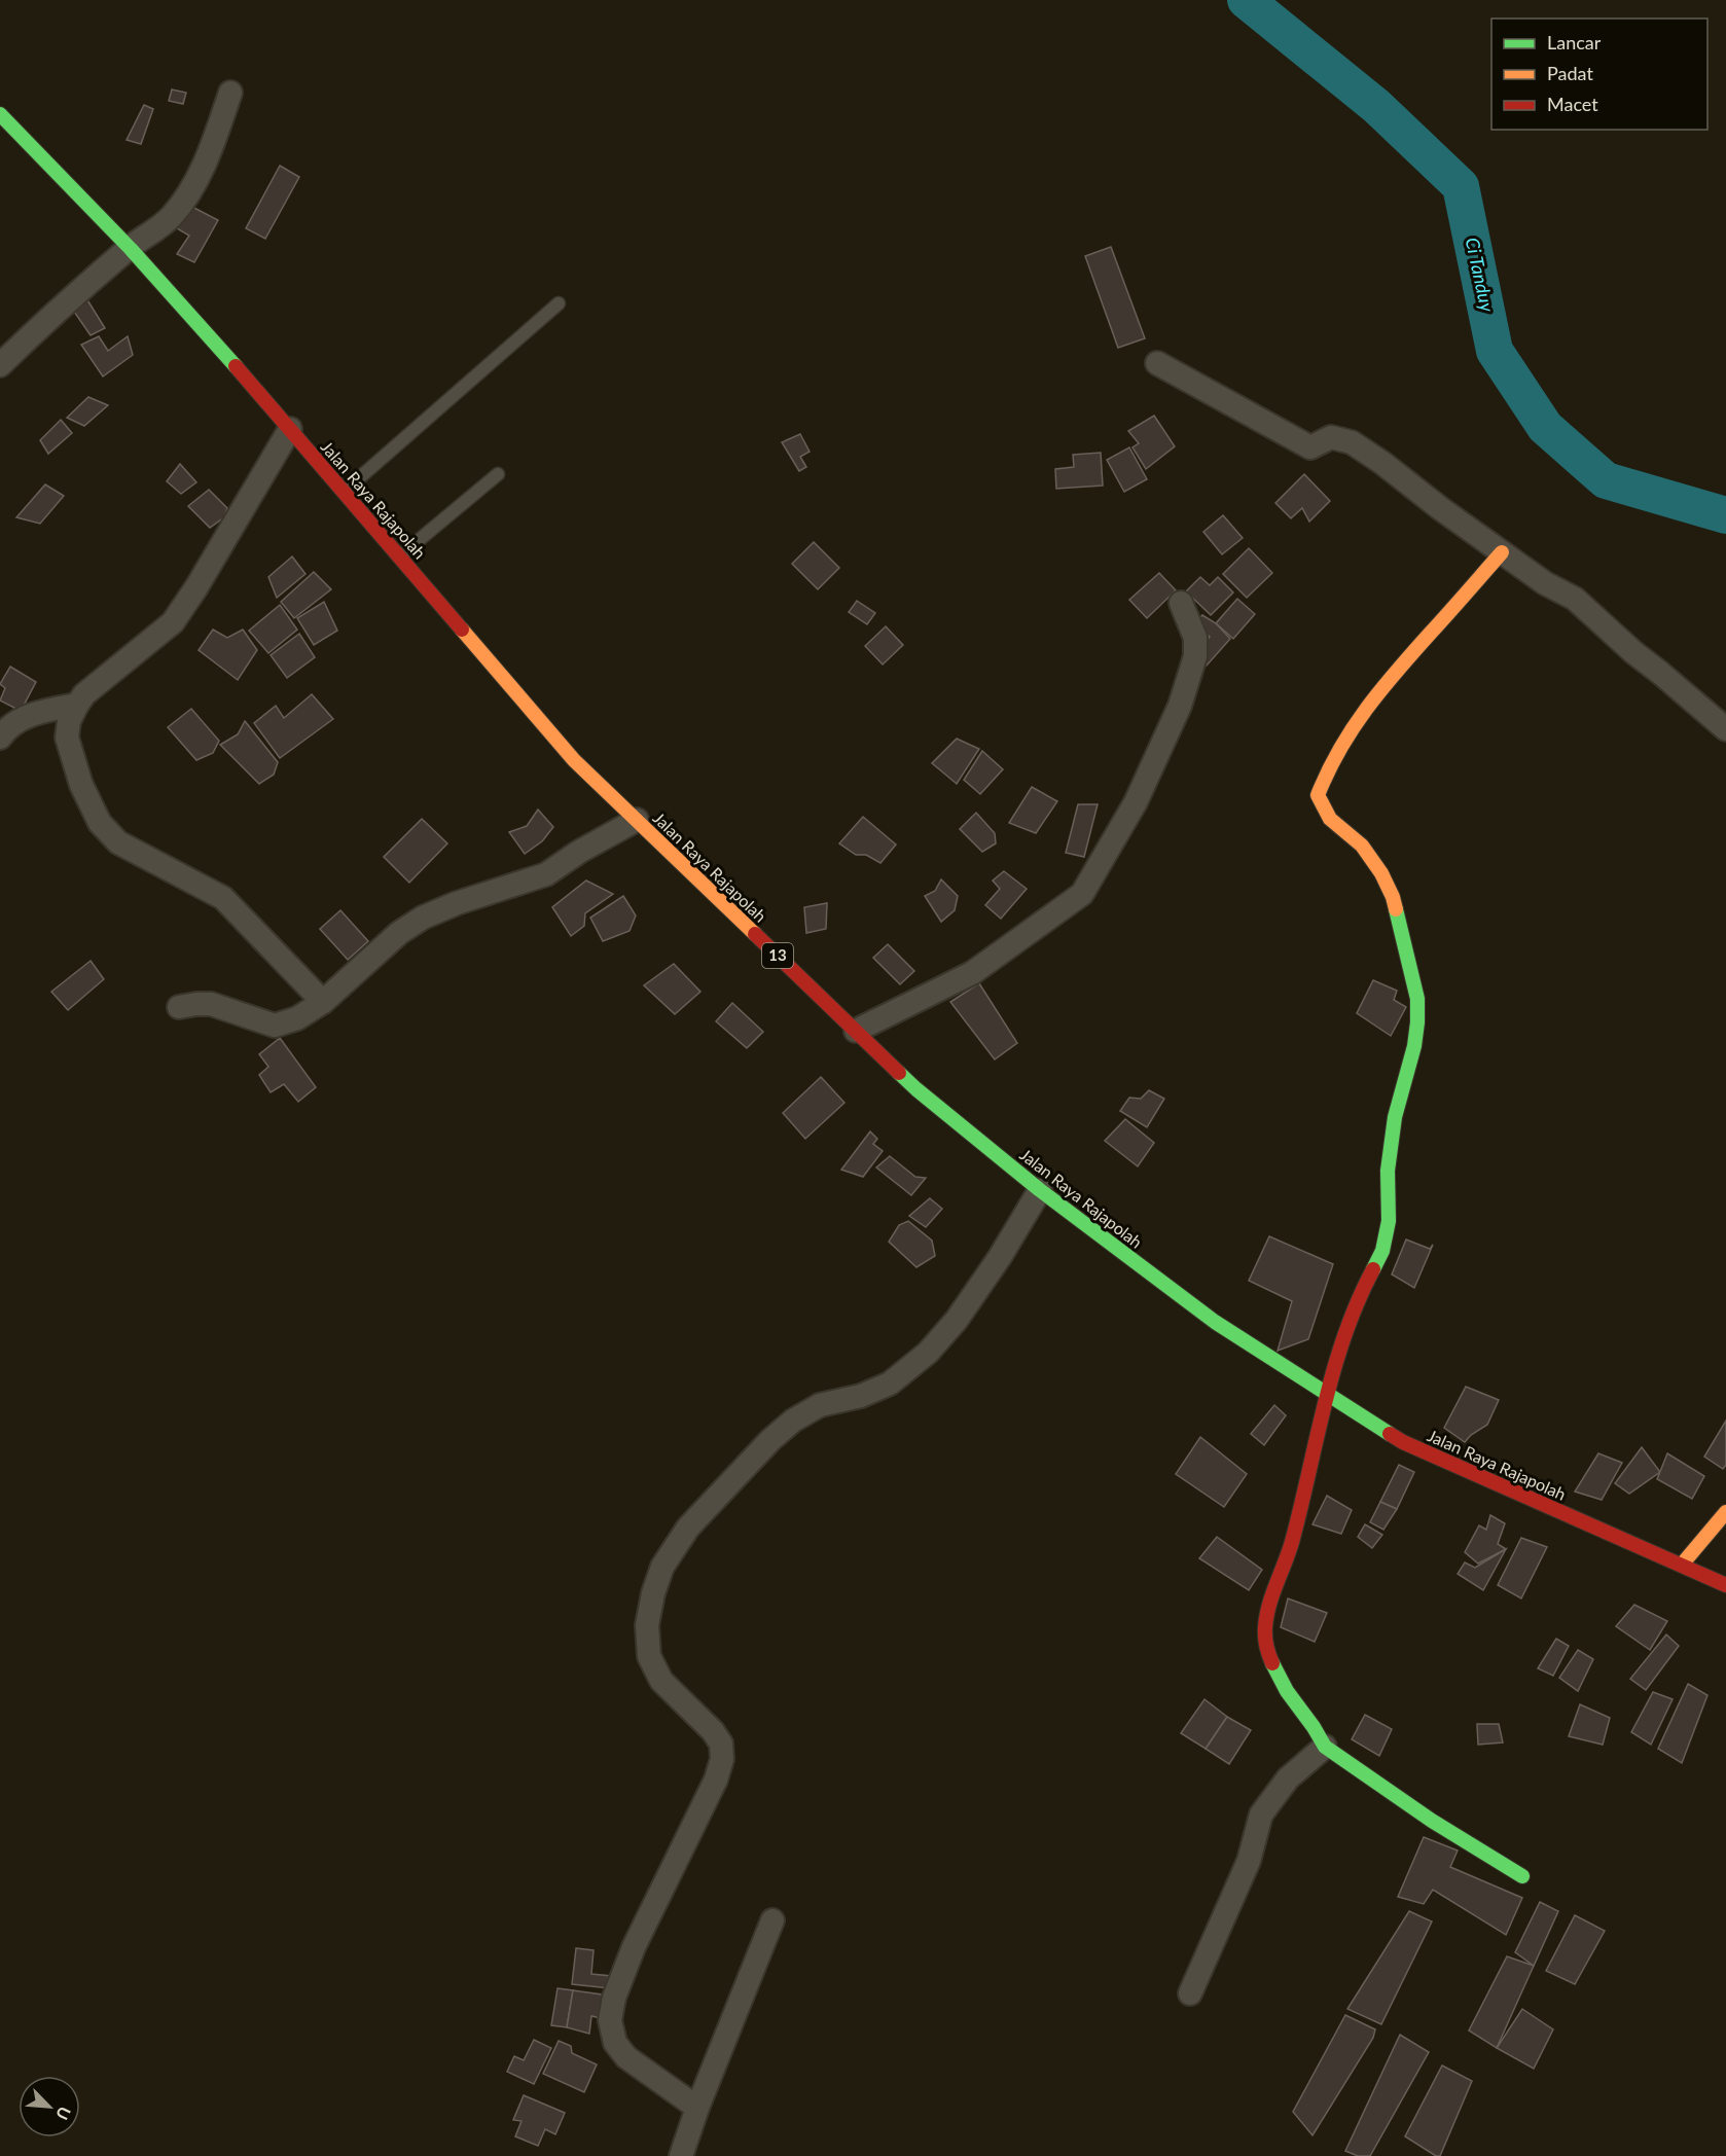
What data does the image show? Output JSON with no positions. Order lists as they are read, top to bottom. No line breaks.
{"streets":{"main road":["Jalan Raya Rajapolah","13"]},"water":["Ci Tanduy"],"legend":["Lancar","Padat","Macet"],"north":"bottom right"}
